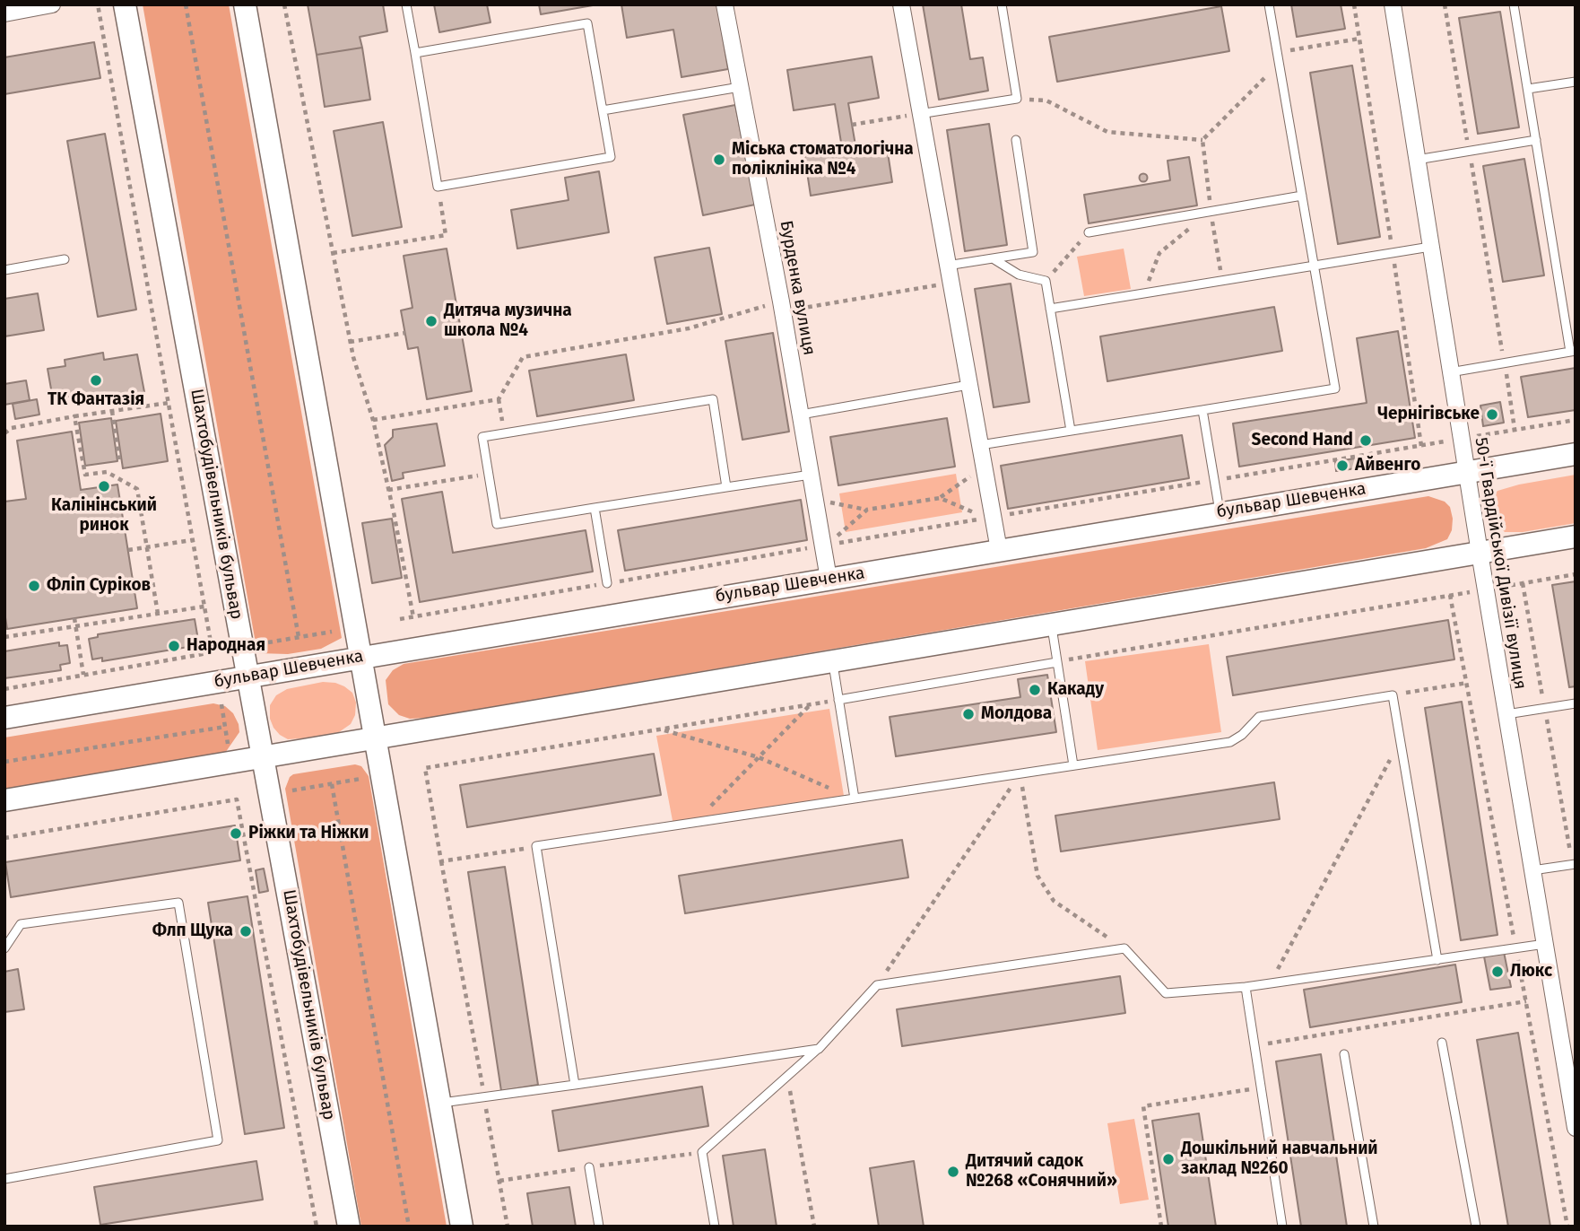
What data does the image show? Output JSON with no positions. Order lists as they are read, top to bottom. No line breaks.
{"streets":{"main road":["бульвар Шевченка","Шахтобудівельників бульвар"],"street":["Бурденка вулиця","50-ї Гвардійської Дивізії вулиця"]},"crossings":[["Бурденка вулиця","бульвар Шевченка"],["бульвар Шевченка","Шахтобудівельників бульвар"],["бульвар Шевченка","50-ї Гвардійської Дивізії вулиця"]],"places":["Міська стоматологічна поліклініка №4","Дитяча музична школа №4","ТК Фантазія","Чернігівське","Second Hand","Айвенго","Калінінський ринок","Фліп Суріков","Народная","Какаду","Молдова","Ріжки та Ніжки","Флп Щука","Люкс","Дошкільний навчальний заклад №260","Дитячий садок №268 «Сонячний»"]}
